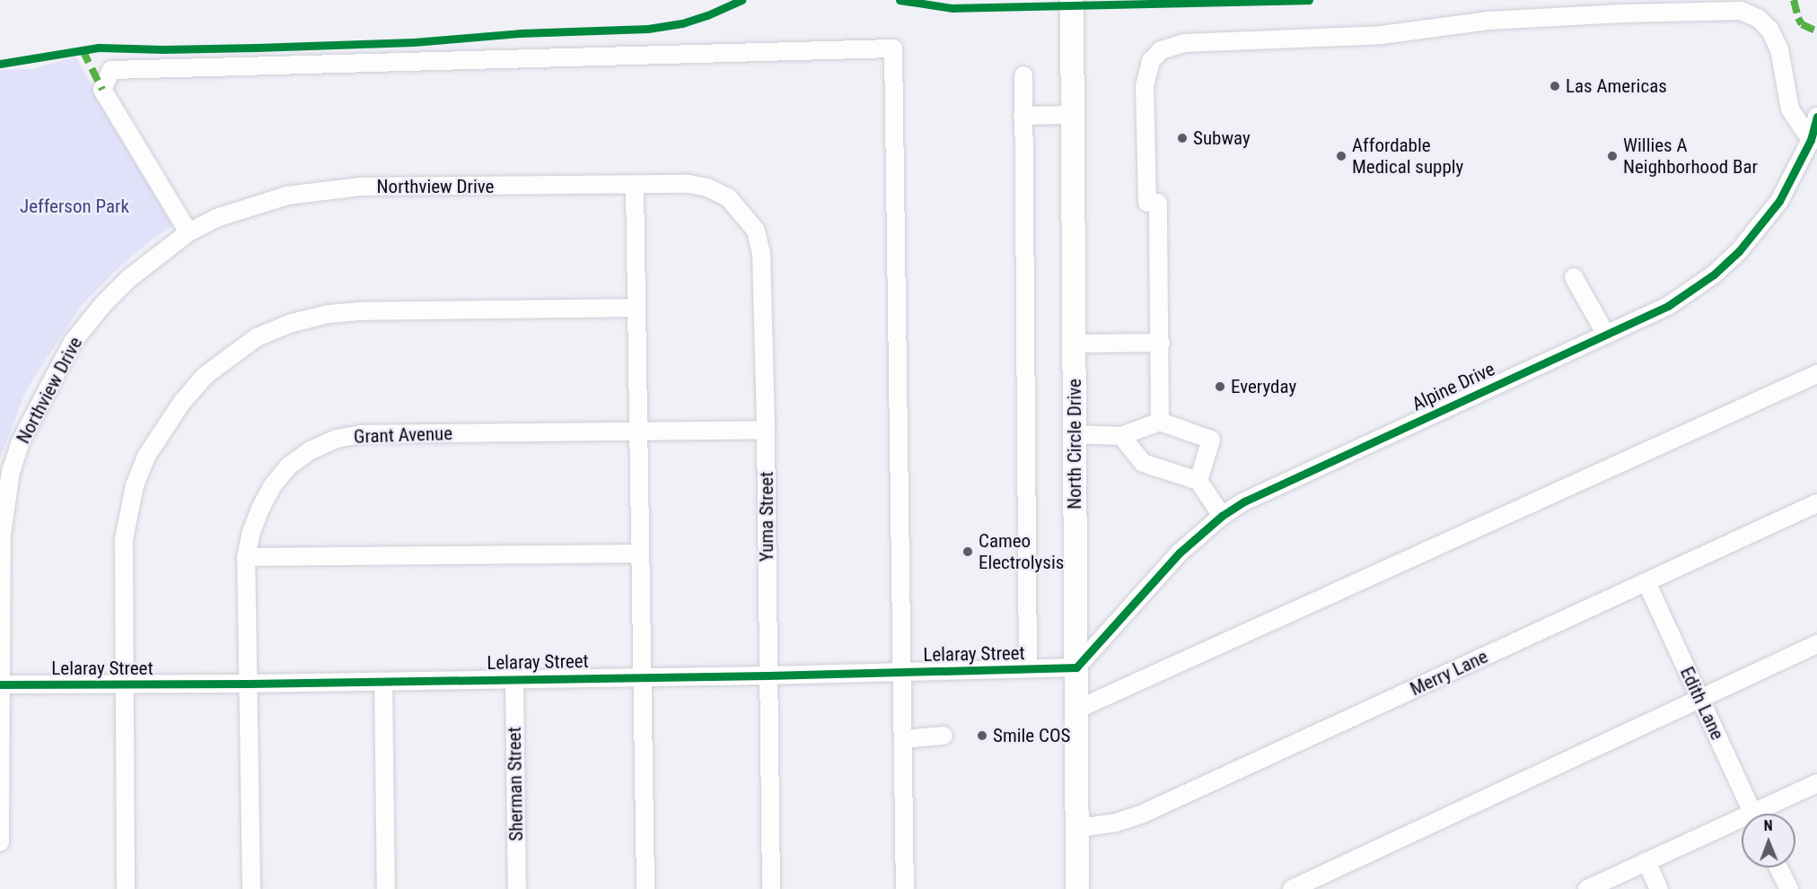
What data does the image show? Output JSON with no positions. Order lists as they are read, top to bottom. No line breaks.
{"streets":{"main road":["North Circle Drive"],"street":["Northview Drive","Alpine Drive","Grant Avenue","Yuma Street","Lelaray Street","Merry Lane","Edith Lane","Sherman Street"]},"crossings":[["Northview Drive","Yuma Street"],["Northview Drive","Lelaray Street"],["Alpine Drive","North Circle Drive"],["Alpine Drive","Lelaray Street"],["Grant Avenue","Yuma Street"],["Grant Avenue","Lelaray Street"],["North Circle Drive","Lelaray Street"],["North Circle Drive","Merry Lane"],["Yuma Street","Lelaray Street"],["Lelaray Street","Sherman Street"],["Merry Lane","Edith Lane"]],"parks":["Jefferson Park"],"places":["Las Americas","Subway","Affordable Medical supply","Willies A Neighborhood Bar","Everyday","Cameo Electrolysis","Smile COS"],"north":"top"}
